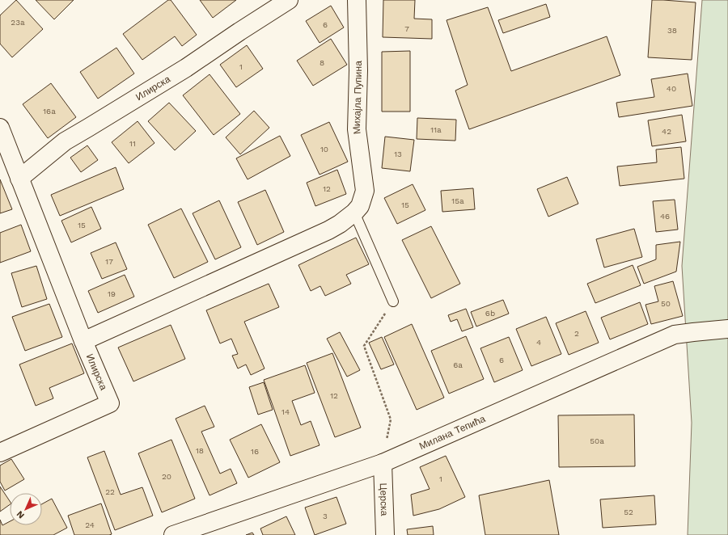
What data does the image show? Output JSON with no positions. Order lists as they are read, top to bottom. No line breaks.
{"streets":{"street":["Илирска","Михајла Пупина","Милана Тепића","Церска"]},"crossings":[["Милана Тепића","Церска"]],"house_numbers":["23a","6","7","38","8","1","40","16a","11a","42","11","10","13","12","15a","15","46","15","17","19","50","6b","2","4","6","6a","12","14","50a","18","16","20","1","22","52","3","24"],"north":"bottom left"}
